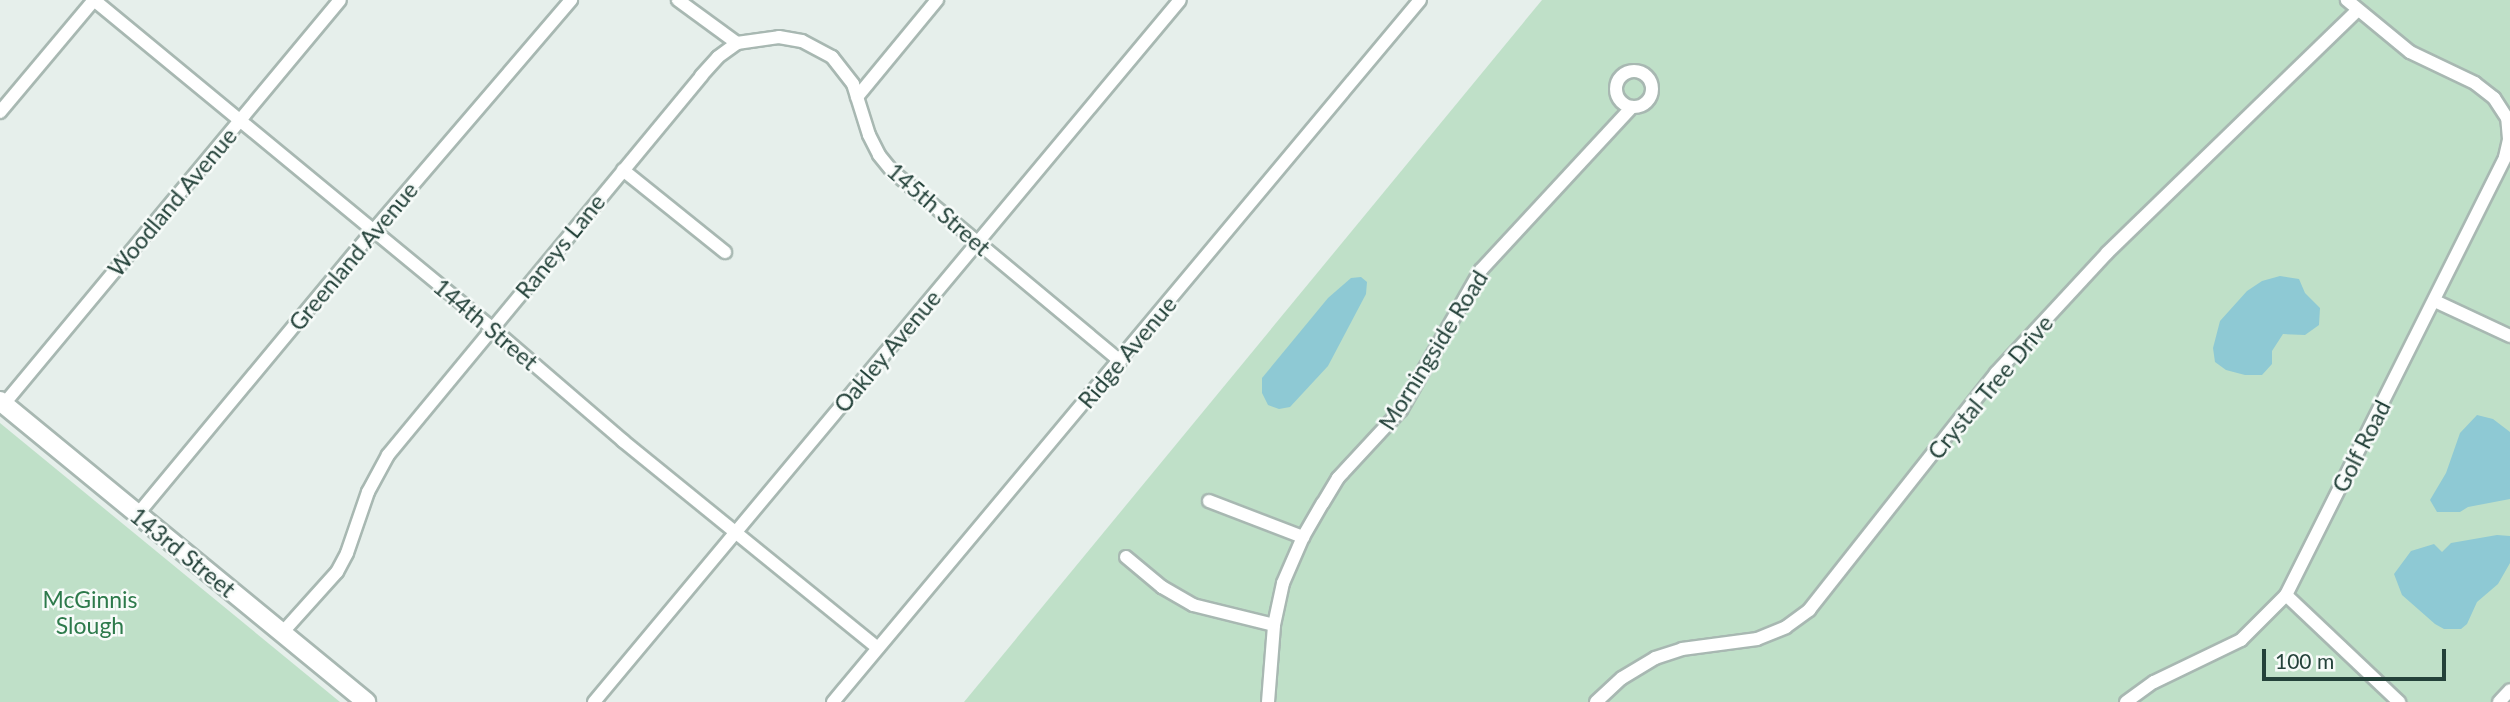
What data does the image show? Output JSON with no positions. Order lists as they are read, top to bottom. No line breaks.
{"streets":{"main road":["143rd Street"],"street":["Woodland Avenue","145th Street","Raneys Lane","Greenland Avenue","144th Street","Morningside Road","Oakley Avenue","Ridge Avenue","Crystal Tree Drive","Golf Road"]},"crossings":[["Woodland Avenue","144th Street"],["Woodland Avenue","143rd Street"],["145th Street","Raneys Lane"],["145th Street","Oakley Avenue"],["145th Street","Ridge Avenue"],["Raneys Lane","144th Street"],["Raneys Lane","143rd Street"],["Greenland Avenue","144th Street"],["Greenland Avenue","143rd Street"],["144th Street","Oakley Avenue"],["144th Street","Ridge Avenue"],["Crystal Tree Drive","Golf Road"]],"parks":["McGinnis Slough"],"scale_bar":"100 m"}
